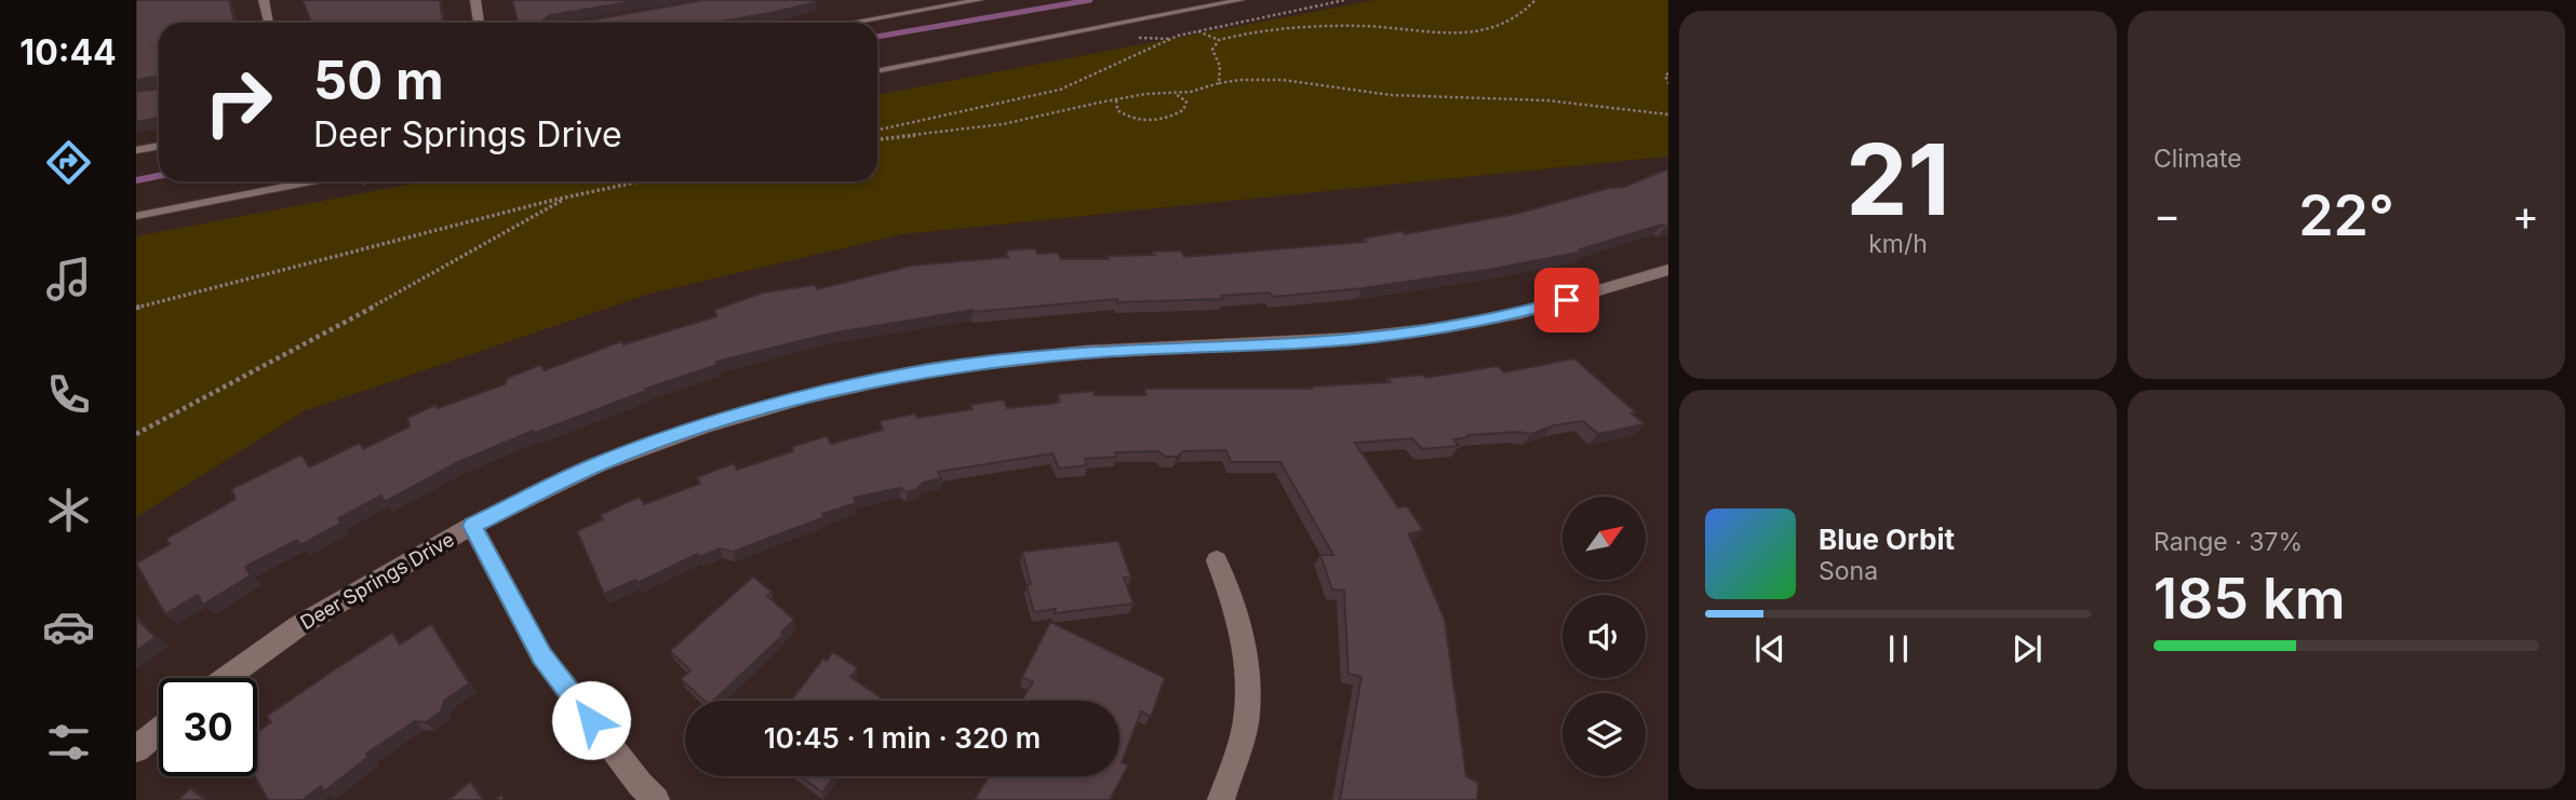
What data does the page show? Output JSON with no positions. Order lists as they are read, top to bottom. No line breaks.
{"streets":{"street":["Deer Springs Drive"]},"north":"top right","page":{"tabs":"10:44","tile":[["21","km/h"],"Climate",["Range · 37%","185 km"]],"turn":["50 m","Deer Springs Drive"],"heat":["−","22°","+"],"song":["Blue Orbit","Sona"],"limit":"30","trip":"10:45 · 1 min · 320 m"}}
